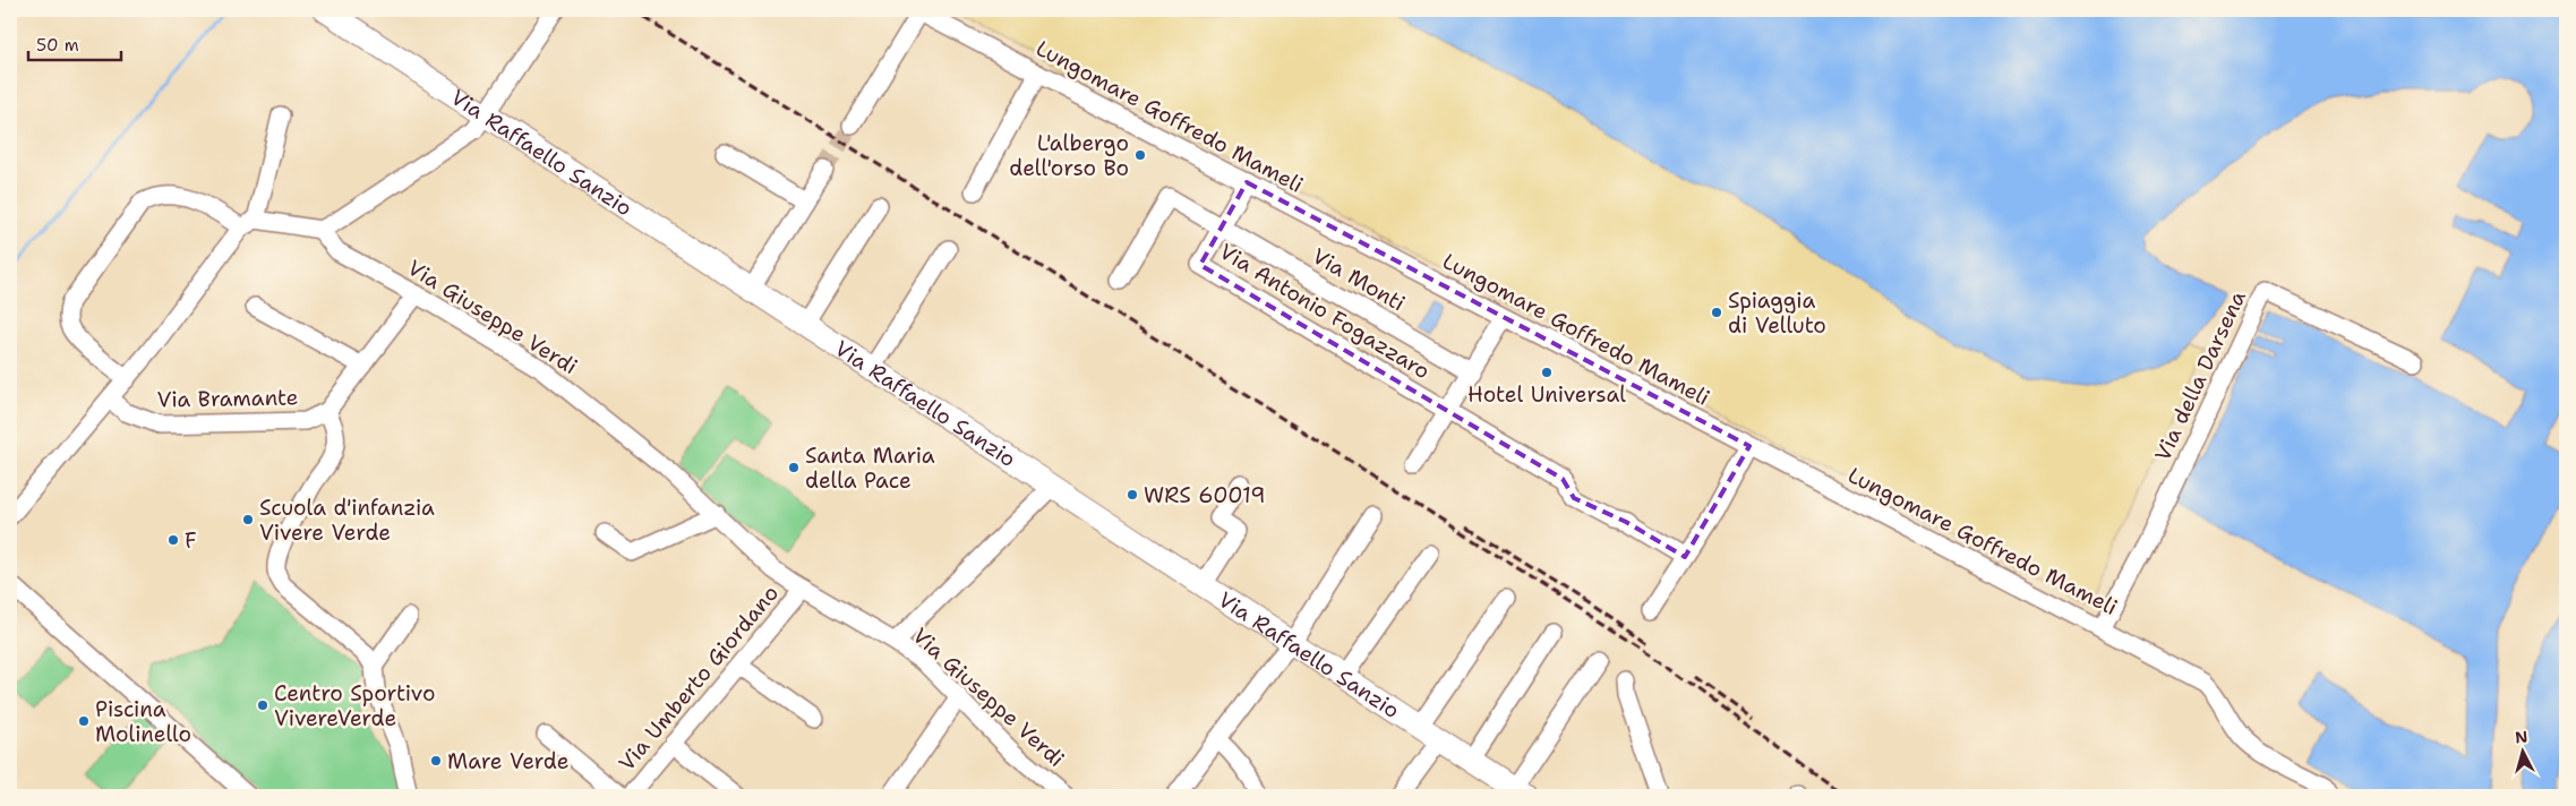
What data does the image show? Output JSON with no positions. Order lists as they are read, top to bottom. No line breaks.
{"streets":{"main road":["Via Raffaello Sanzio"],"street":["Lungomare Goffredo Mameli","Via Monti","Via Antonio Fogazzaro","Via Giuseppe Verdi","Via della Darsena","Via Bramante","Via Umberto Giordano"]},"crossings":[["Lungomare Goffredo Mameli","Via Antonio Fogazzaro"],["Lungomare Goffredo Mameli","Via della Darsena"],["Via Monti","Via Antonio Fogazzaro"],["Via Giuseppe Verdi","Via Bramante"],["Via Giuseppe Verdi","Via Umberto Giordano"]],"places":["L'albergo dell'orso Bo","Spiaggia di Velluto","Hotel Universal","Santa Maria della Pace","WRS 60019","Scuola d'infanzia Vivere Verde","F","Centro Sportivo VivereVerde","Piscina Molinello","Mare Verde"],"scale_bar":"50 m","north":"top"}
